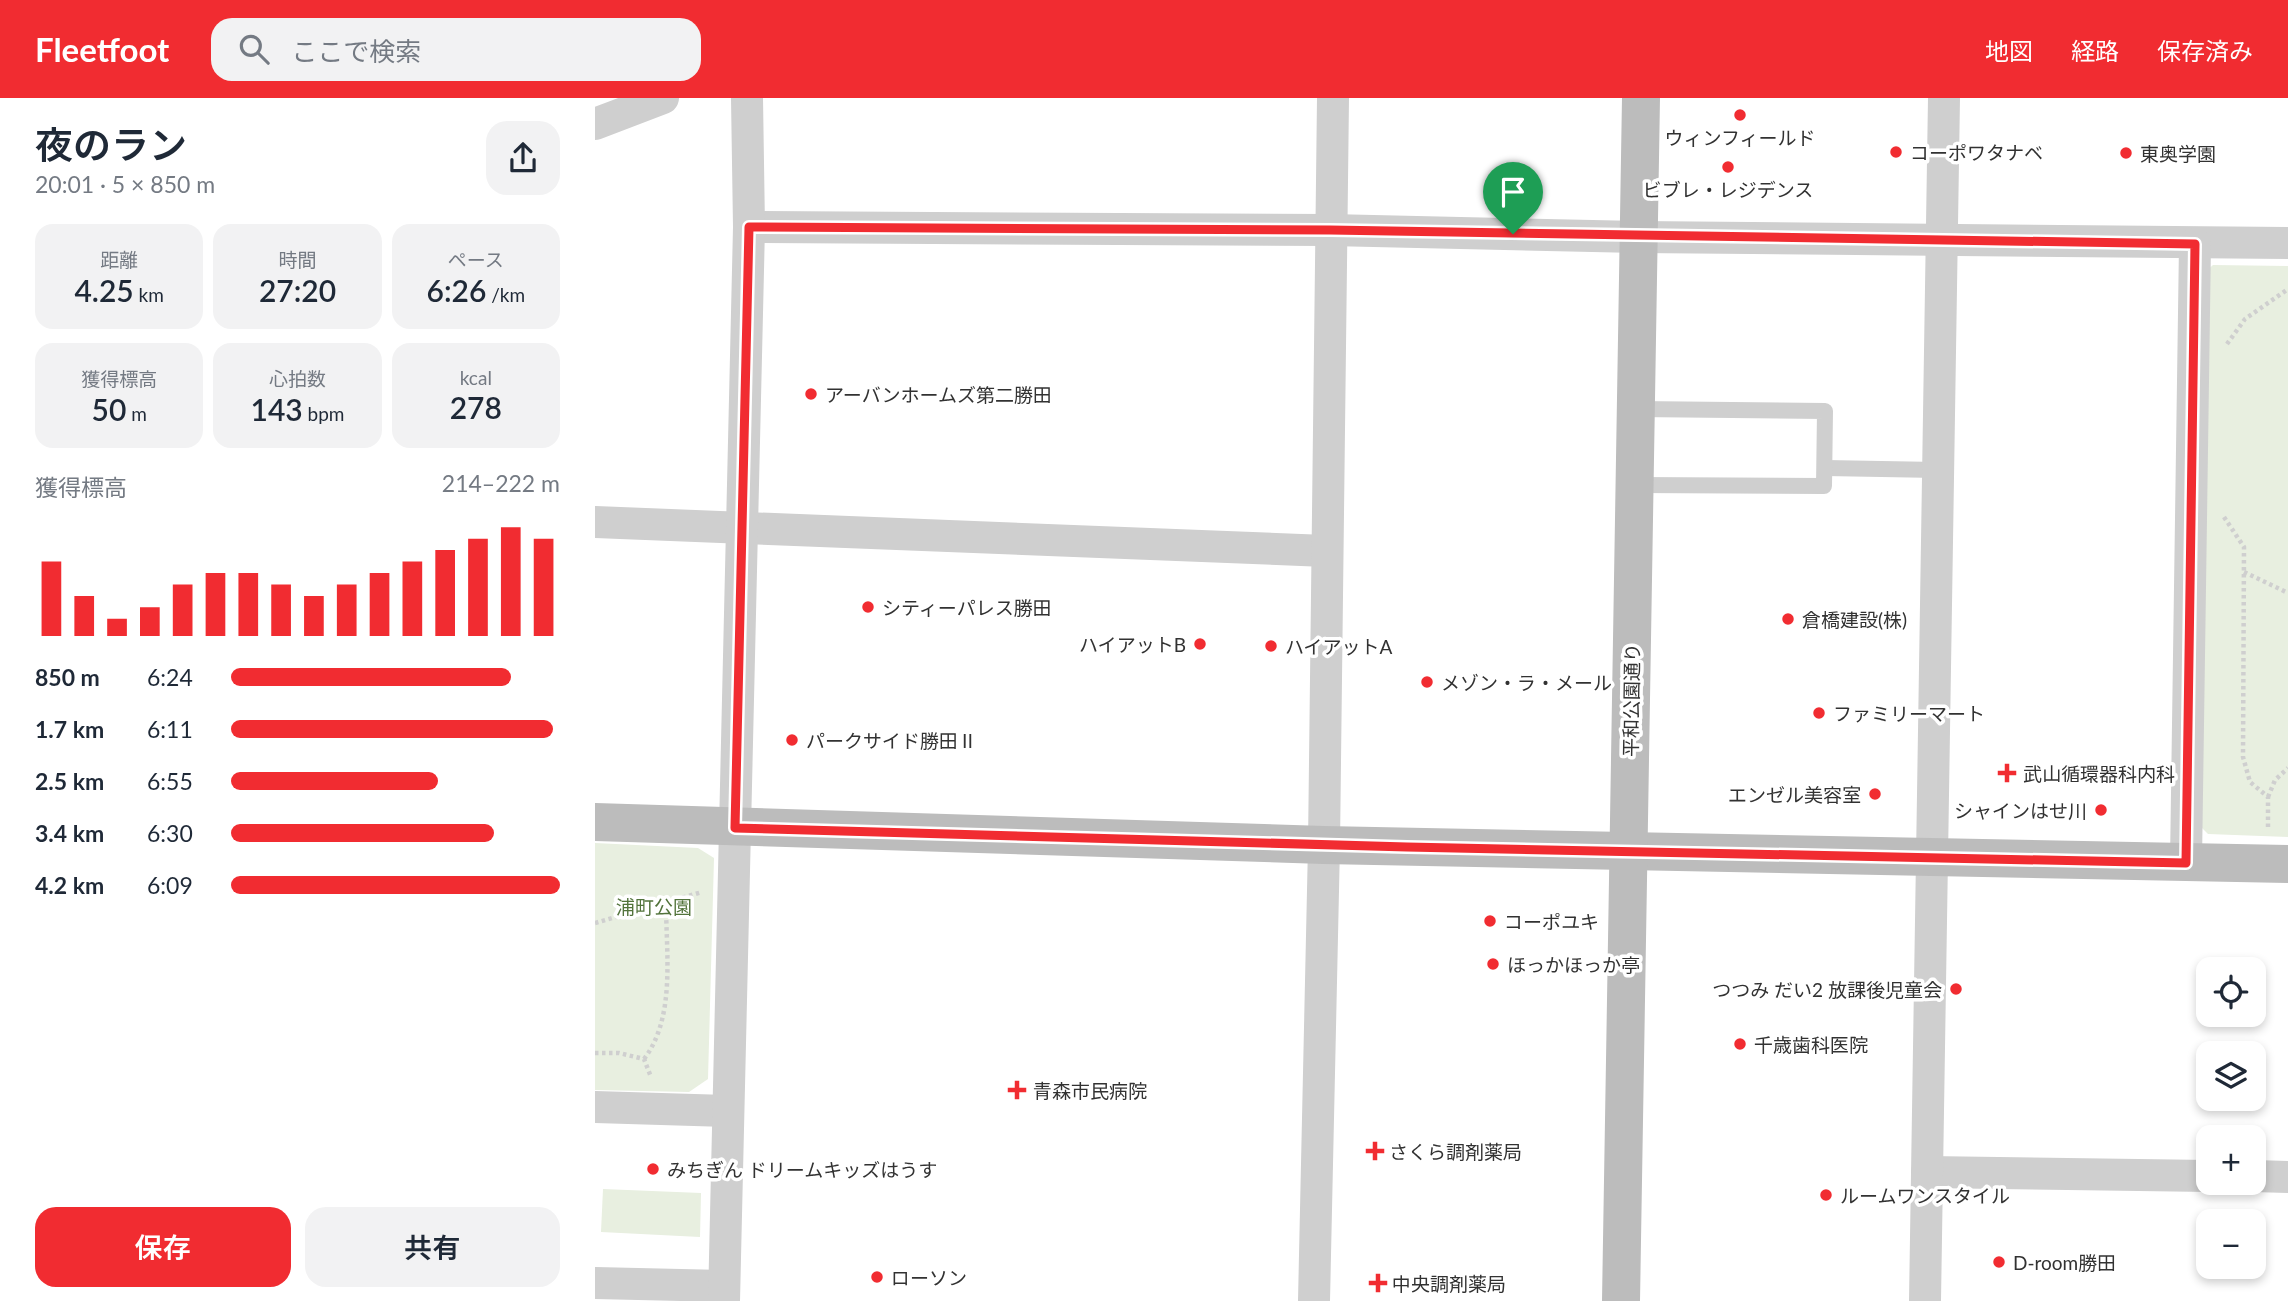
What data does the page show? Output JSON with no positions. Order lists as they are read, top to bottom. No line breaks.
{"streets":{"street":["平和公園通り"]},"parks":["浦町公園"],"places":{"other":["ウィンフィールド","コーポワタナベ","東奥学園","ビブレ・レジデンス","アーバンホームズ第二勝田","シティーパレス勝田","倉橋建設(株)","ハイアットB","ハイアットA","メゾン・ラ・メール","ファミリーマート","パークサイド勝田Ⅱ","エンゼル美容室","シャインはせ川","コーポユキ","ほっかほっか亭","つつみ だい2 放課後児童会","千歳歯科医院","みちぎん ドリームキッズはうす","ルームワンスタイル","D-room勝田","ローソン"],"health":["武山循環器科内科","青森市民病院","さくら調剤薬局","中央調剤薬局"]},"page":{"header":"Fleetfoot","search":"ここで検索","nav":["地図","経路","保存済み"],"heading":["夜のラン","20:01 · 5 × 850 m"],"stats":[["距離","4.25 km"],["時間","27:20"],["ペース","6:26 /km"],["獲得標高","50 m"],["心拍数","143 bpm"],["kcal","278"]],"chart":["獲得標高","214–222 m"],"list":[{"name":"850 m","note":"6:24"},{"name":"1.7 km","note":"6:11"},{"name":"2.5 km","note":"6:55"},{"name":"3.4 km","note":"6:30"},{"name":"4.2 km","note":"6:09"}],"map_buttons":["+","−"],"buttons":["保存","共有"]}}
